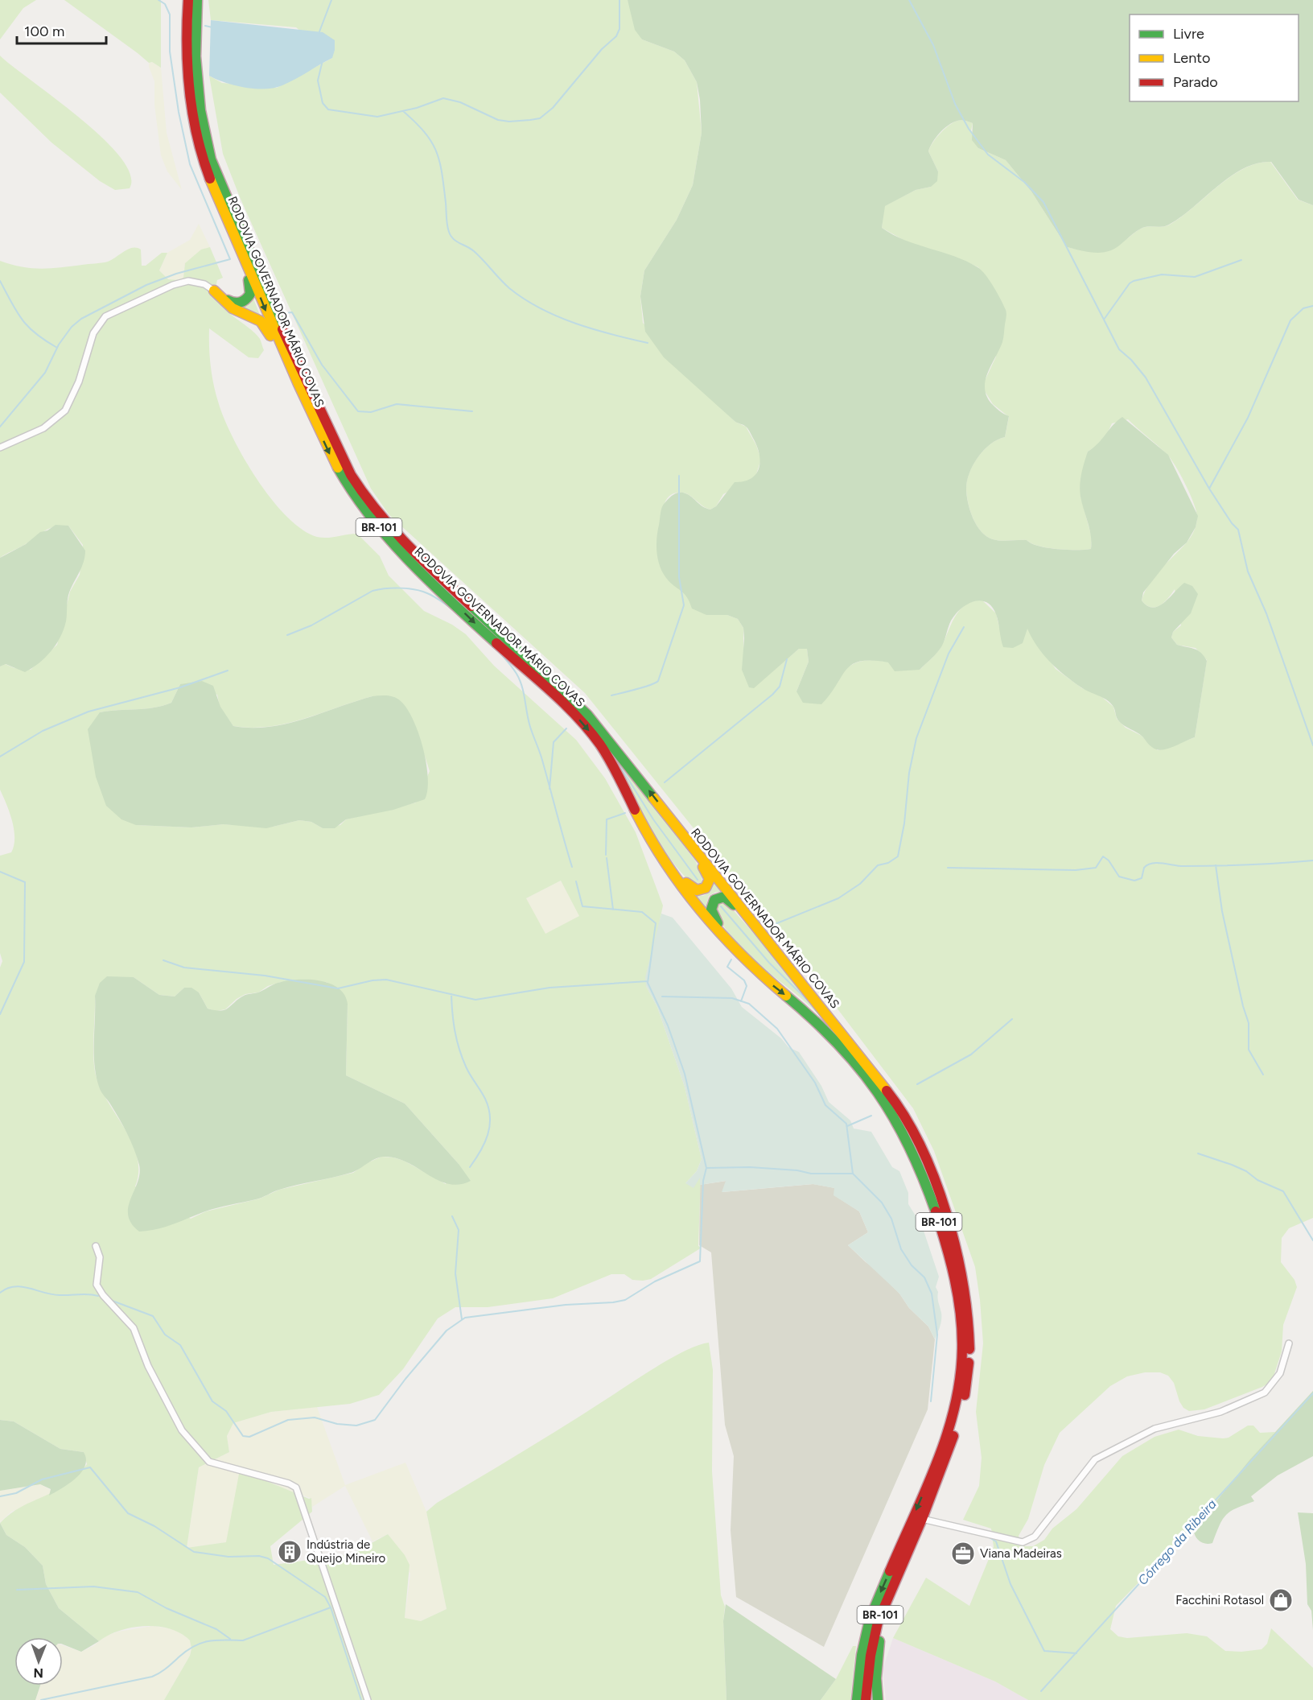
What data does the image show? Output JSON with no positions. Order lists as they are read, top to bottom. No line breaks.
{"streets":{"highway":["RODOVIA GOVERNADOR MÁRIO COVAS","BR-101"]},"water":["Córrego da Ribeira"],"places":{"building":["Indústria de Queijo Mineiro"],"office":["Viana Madeiras"],"shop":["Facchini Rotasol"]},"legend":["Livre","Lento","Parado"],"scale_bar":"100 m","north":"bottom"}
